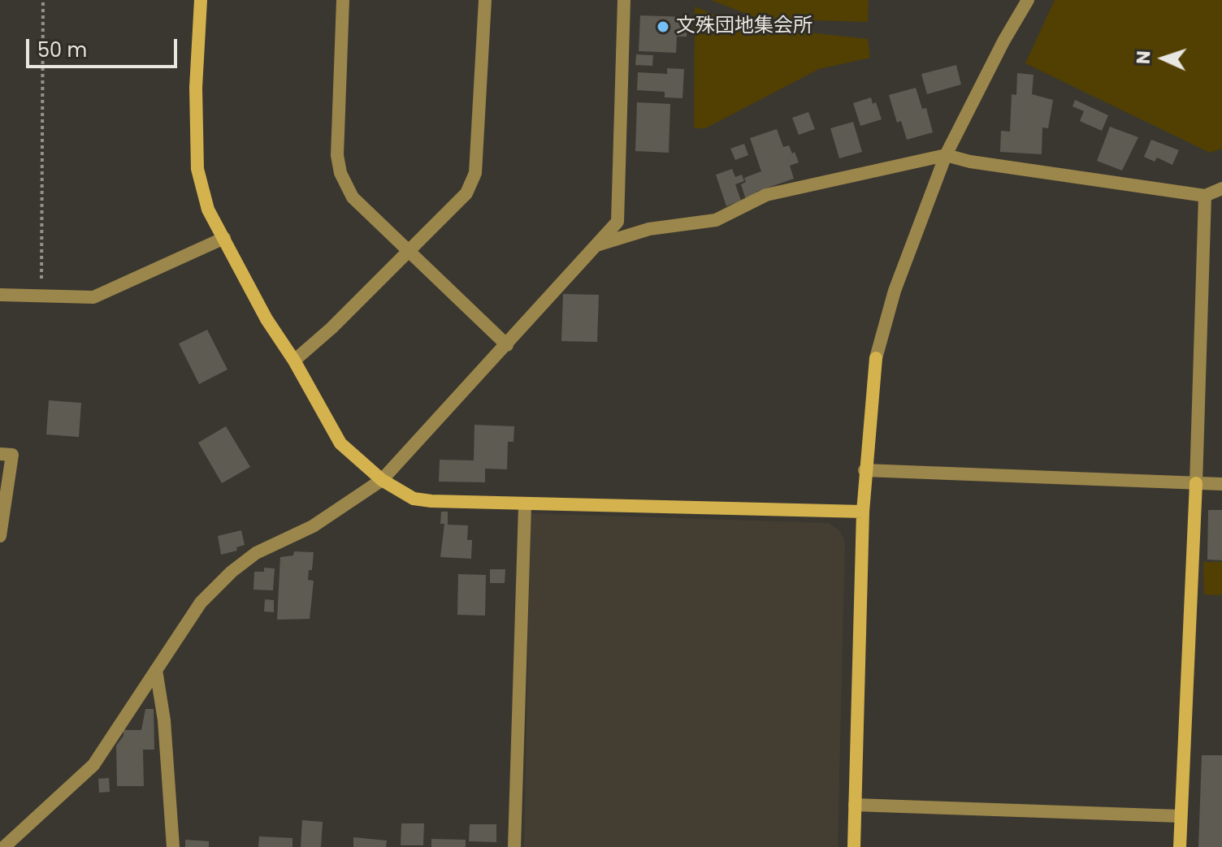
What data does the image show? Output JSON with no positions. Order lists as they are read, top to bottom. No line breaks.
{"places":["文殊団地集会所"],"scale_bar":"50 m","north":"left"}
